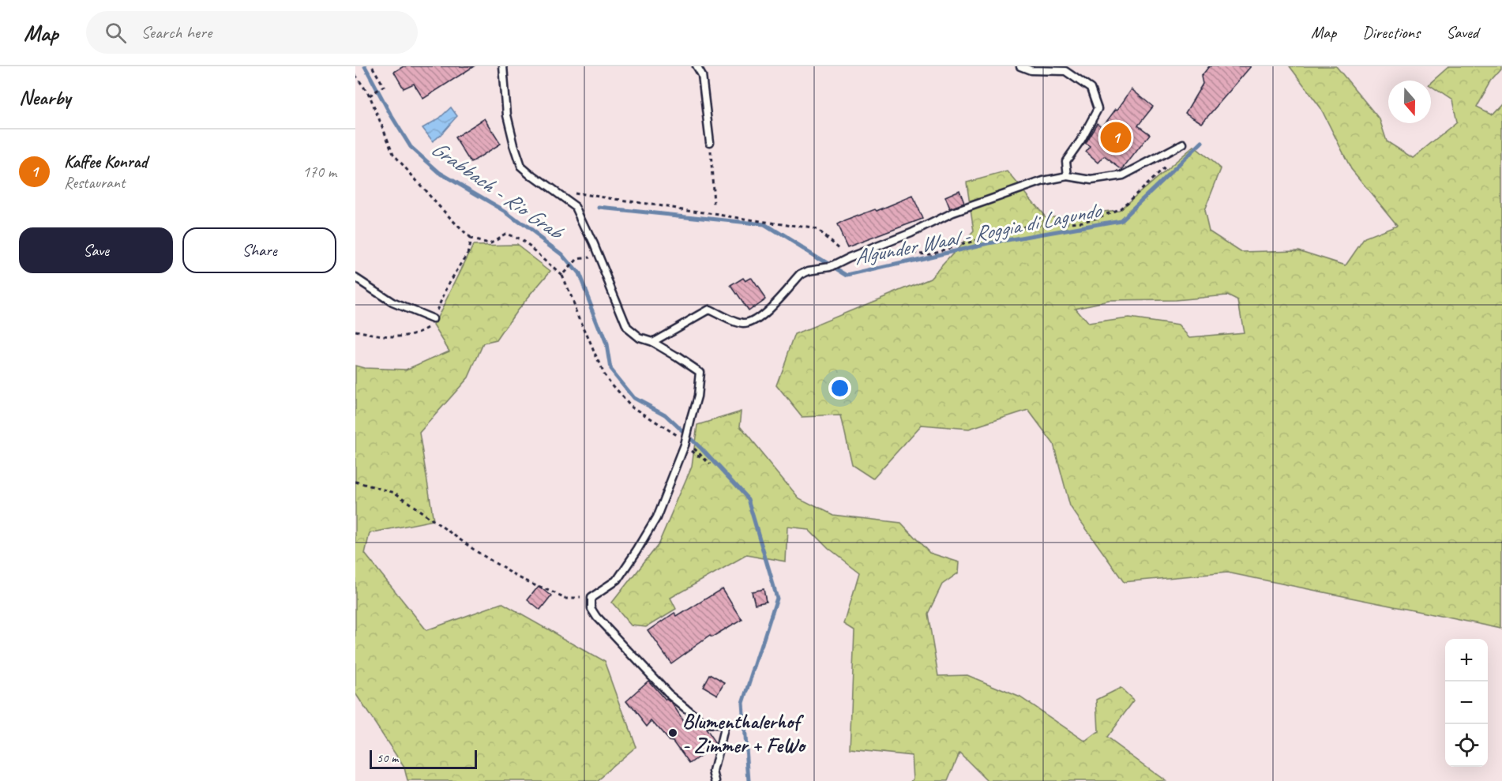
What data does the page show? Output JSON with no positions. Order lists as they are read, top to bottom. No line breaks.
{"water":["Grabbach - Rio Grab","Algunder Waal - Roggia di Lagundo"],"places":["Blumenthalerhof - Zimmer + FeWo"],"scale_bar":"50 m","north":"bottom","page":{"header":"Map","search":"Search here","nav":["Map","Directions","Saved"],"heading":"Nearby","pins":"1","list":[{"mark":"1","name":"Kaffee Konrad","note":"Restaurant","value":"170 m"}],"buttons":["Save","Share"],"map_buttons":["+","−"],"scale":"50 m"}}
